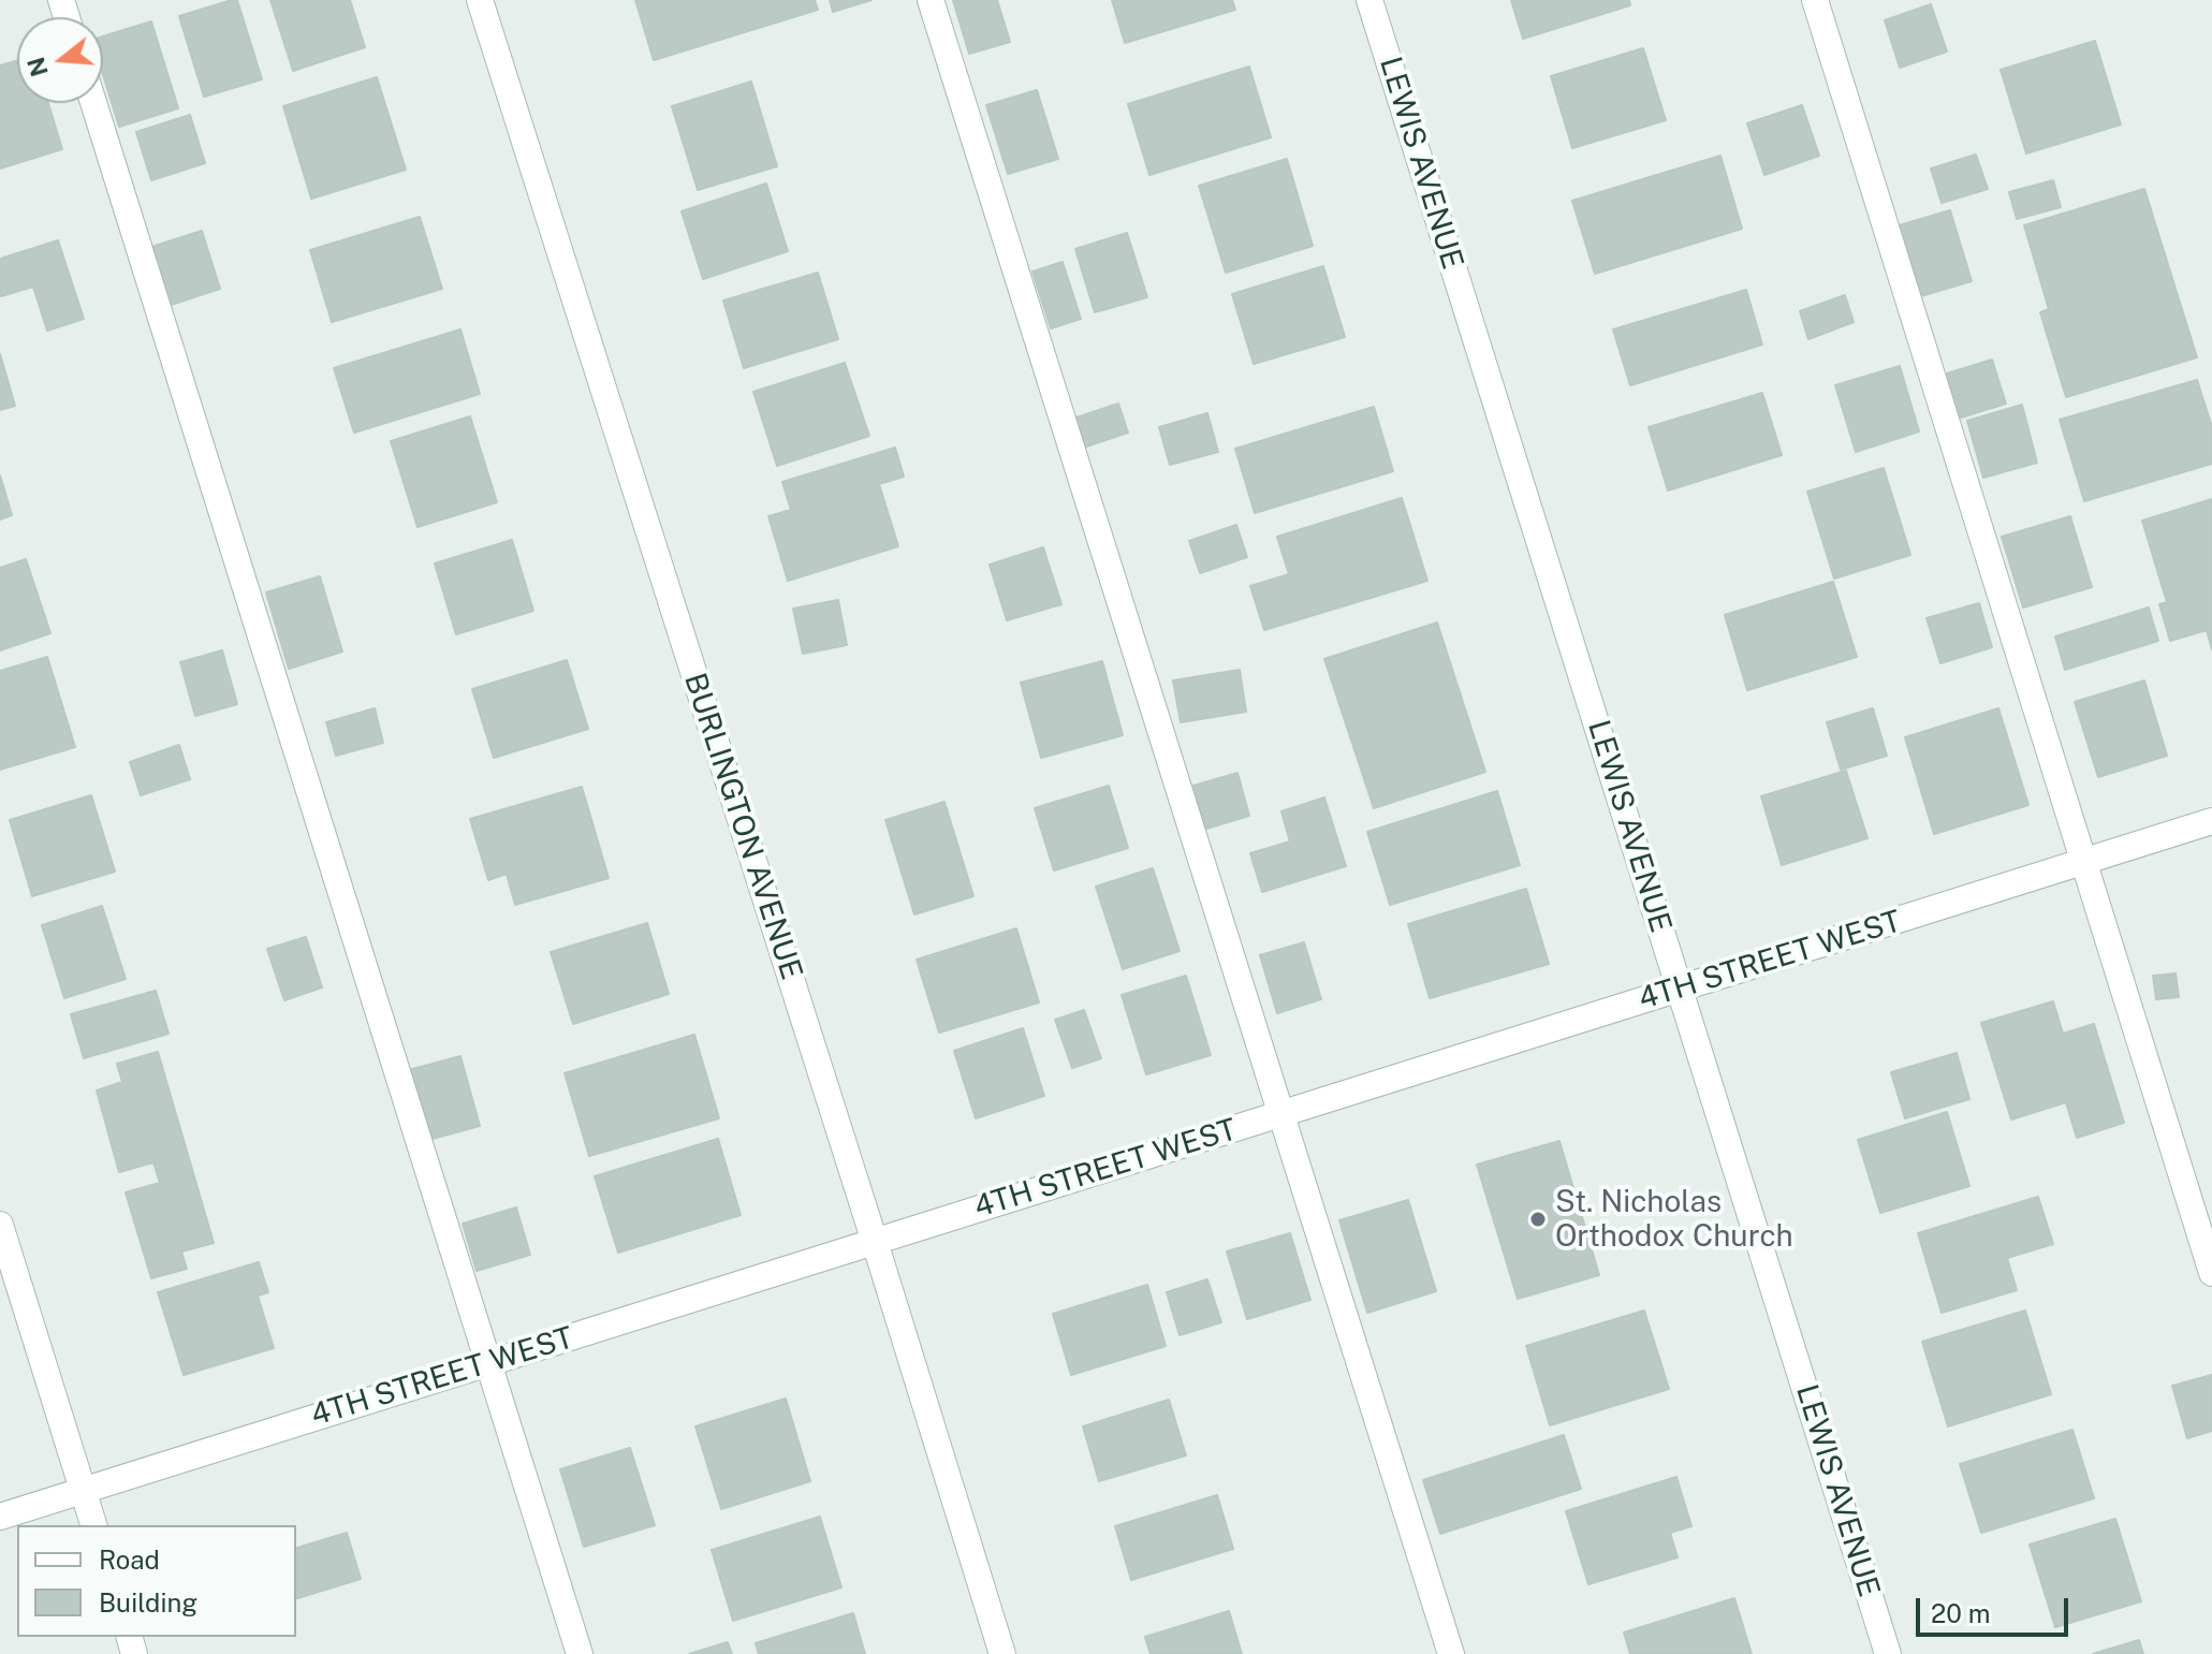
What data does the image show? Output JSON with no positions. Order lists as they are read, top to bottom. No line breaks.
{"streets":{"street":["LEWIS AVENUE","BURLINGTON AVENUE","4TH STREET WEST"]},"crossings":[["LEWIS AVENUE","4TH STREET WEST"],["BURLINGTON AVENUE","4TH STREET WEST"]],"places":["St. Nicholas Orthodox Church"],"legend":["Road","Building"],"scale_bar":"20 m","north":"left"}
